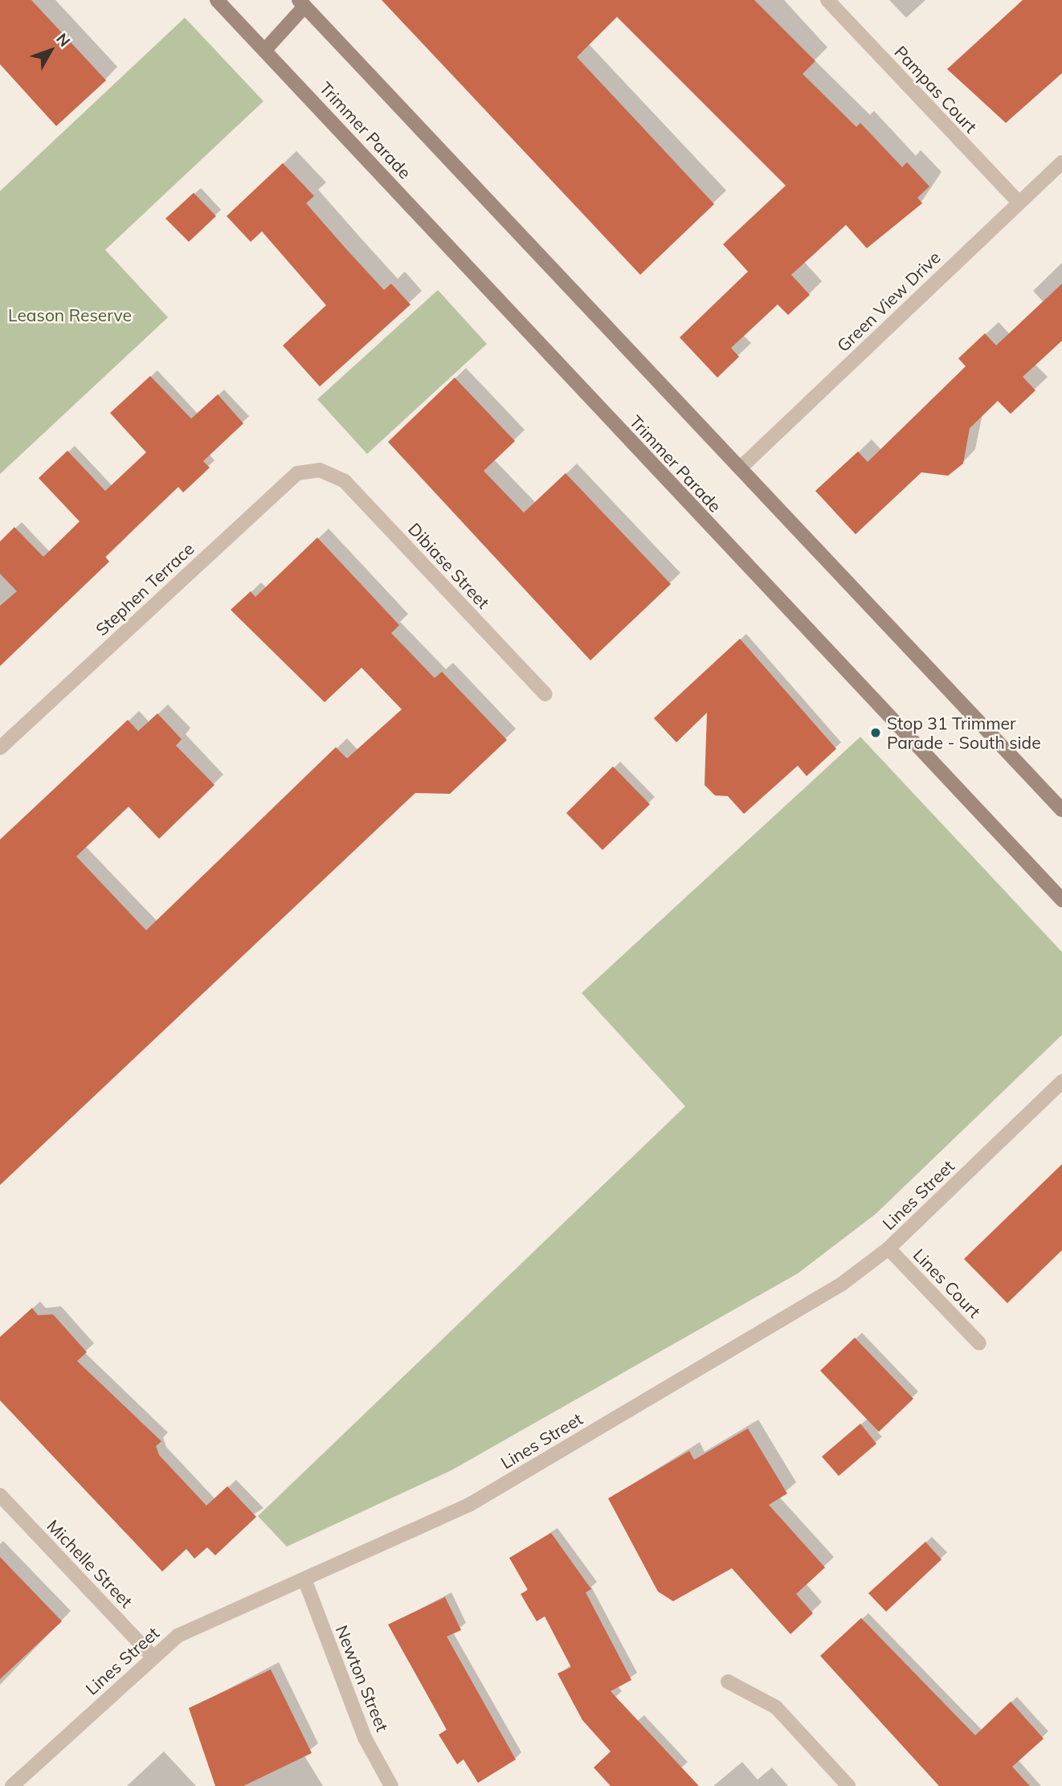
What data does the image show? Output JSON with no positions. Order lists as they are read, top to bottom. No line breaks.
{"streets":{"main road":["Trimmer Parade"],"street":["Pampas Court","Green View Drive","Dibiase Street","Stephen Terrace","Lines Street","Lines Court","Michelle Street","Newton Street"]},"crossings":[["Pampas Court","Green View Drive"],["Dibiase Street","Stephen Terrace"],["Lines Street","Lines Court"],["Lines Street","Michelle Street"],["Lines Street","Newton Street"]],"parks":["Leason Reserve"],"places":["Stop 31 Trimmer Parade - South side"],"north":"top right"}
